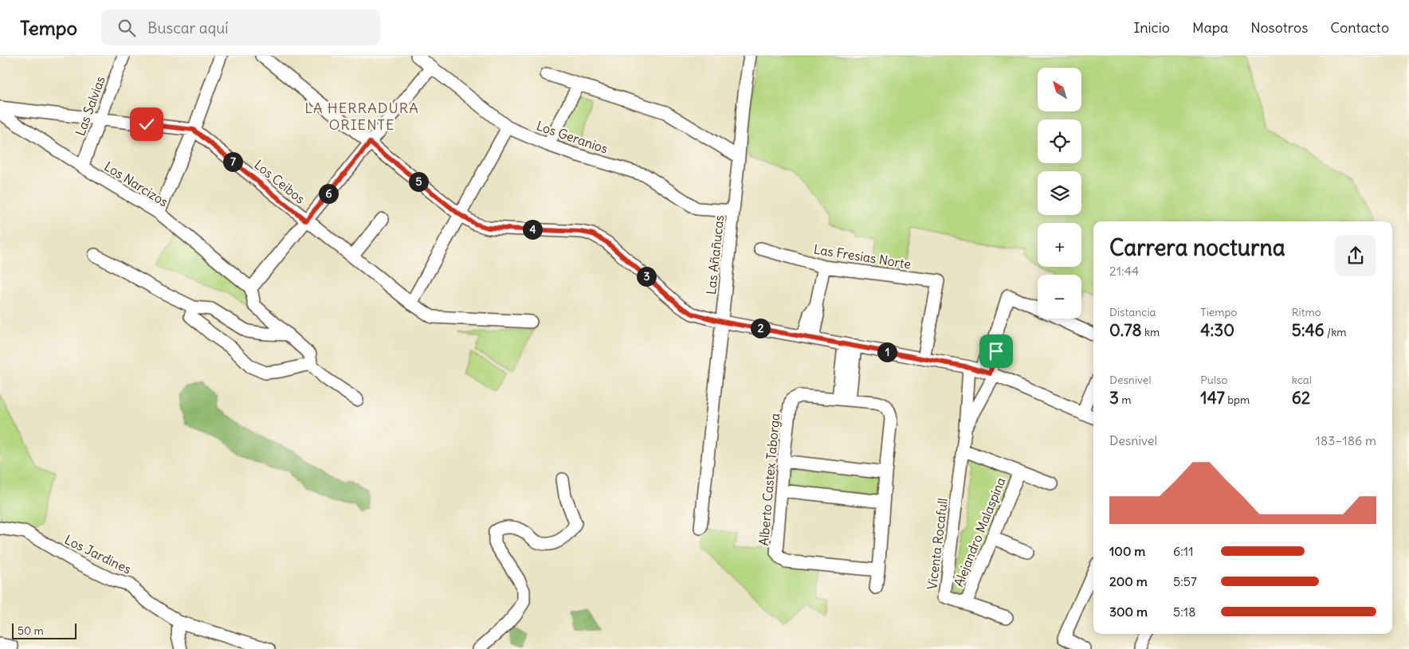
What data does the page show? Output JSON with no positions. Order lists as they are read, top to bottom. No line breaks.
{"streets":{"street":["Las Salvias","Los Geranios","Los Ceibos","Los Narcizos","Las Añañucas","Las Fresias Norte","Alberto Castex Taborga","Alejandro Malaspina","Vicenta Rocafull","Los Jardines"]},"crossings":[["Las Salvias","Los Narcizos"],["Los Geranios","Las Añañucas"],["Alejandro Malaspina","Vicenta Rocafull"]],"districts":["LA HERRADURA ORIENTE"],"scale_bar":"50 m","north":"top left","page":{"header":"Tempo","search":"Buscar aquí","nav":["Inicio","Mapa","Nosotros","Contacto"],"map_buttons":["+","−"],"pins":["7","5","6","4","3","2","1"],"heading":["Carrera nocturna","21:44"],"stats":[["Distancia","0.78 km"],["Tiempo","4:30"],["Ritmo","5:46 /km"],["Desnivel","3 m"],["Pulso","147 bpm"],["kcal","62"]],"chart":["Desnivel","183–186 m"],"list":[{"name":"100 m","note":"6:11"},{"name":"200 m","note":"5:57"},{"name":"300 m","note":"5:18"}],"scale":"50 m"}}
